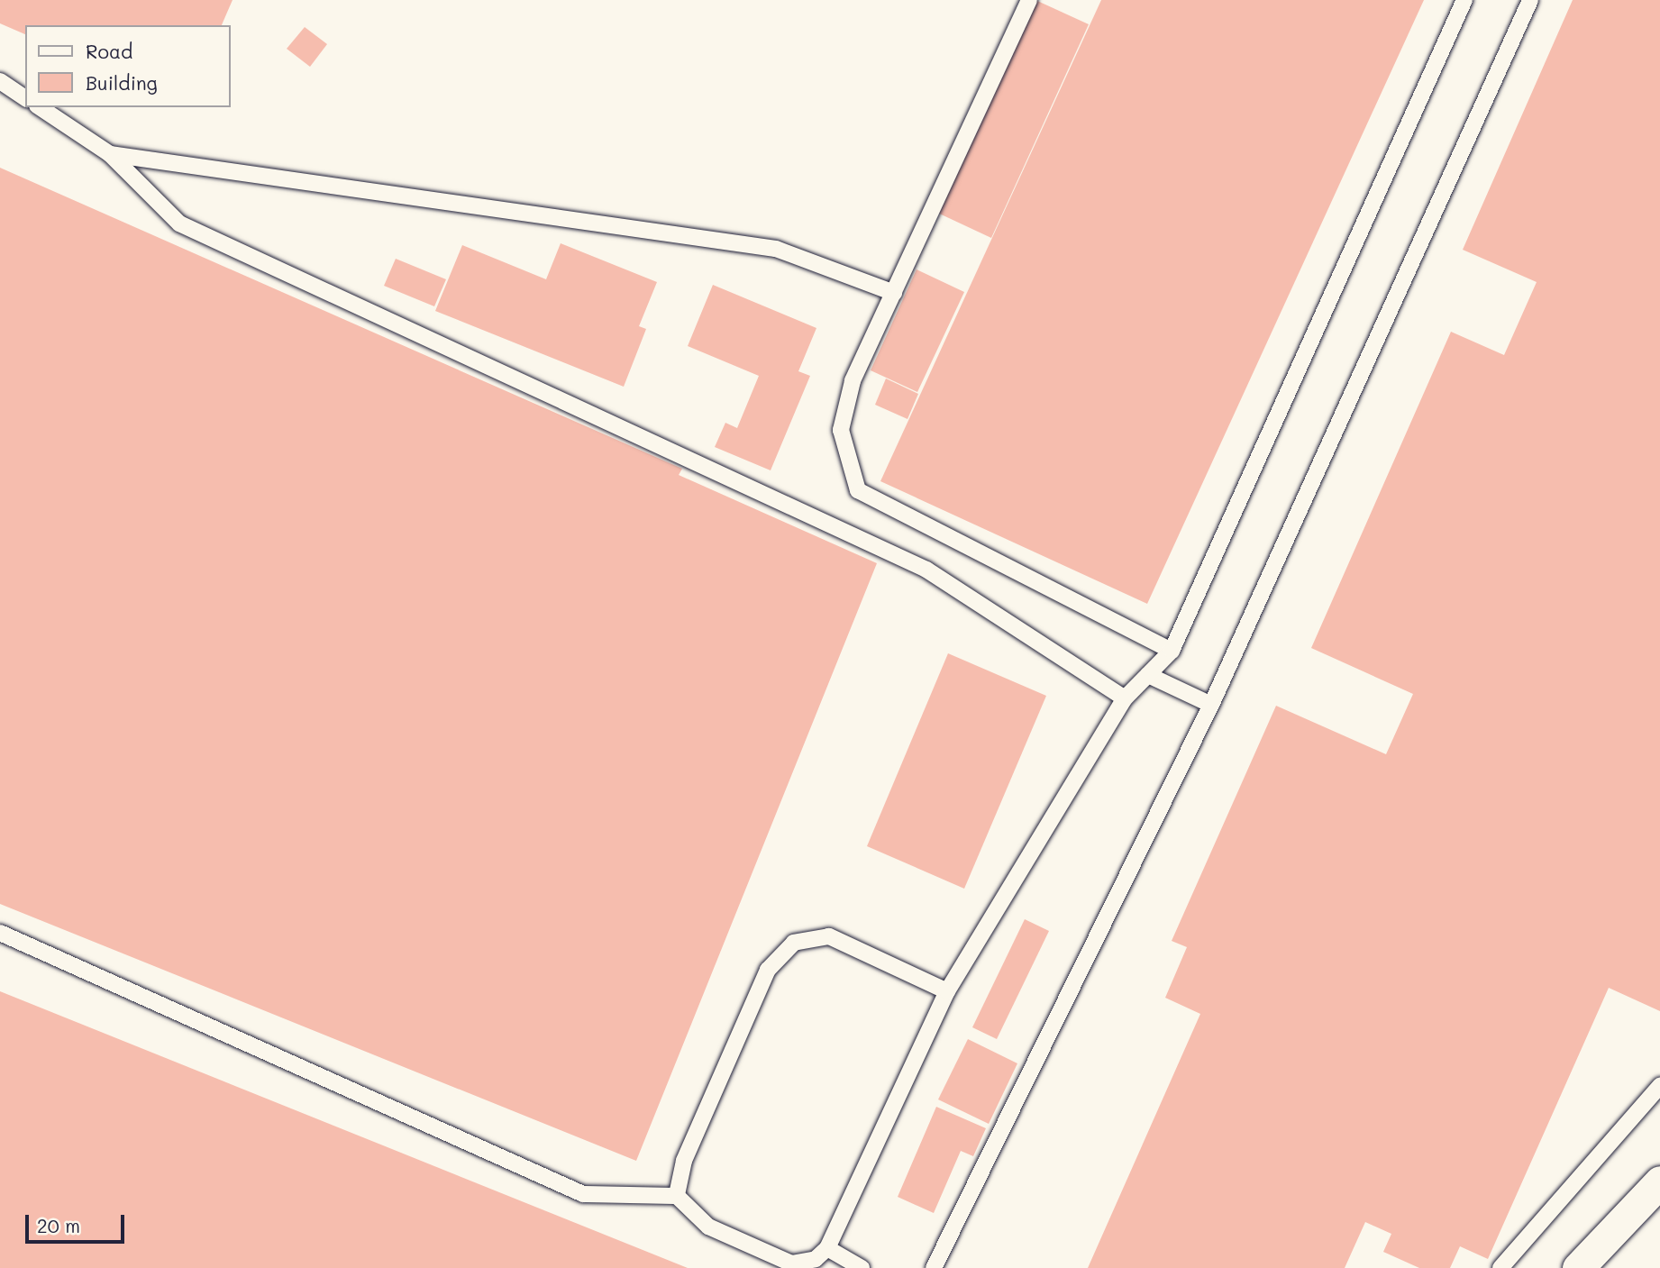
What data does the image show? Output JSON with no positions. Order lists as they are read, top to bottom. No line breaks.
{"legend":["Road","Building"],"scale_bar":"20 m"}
